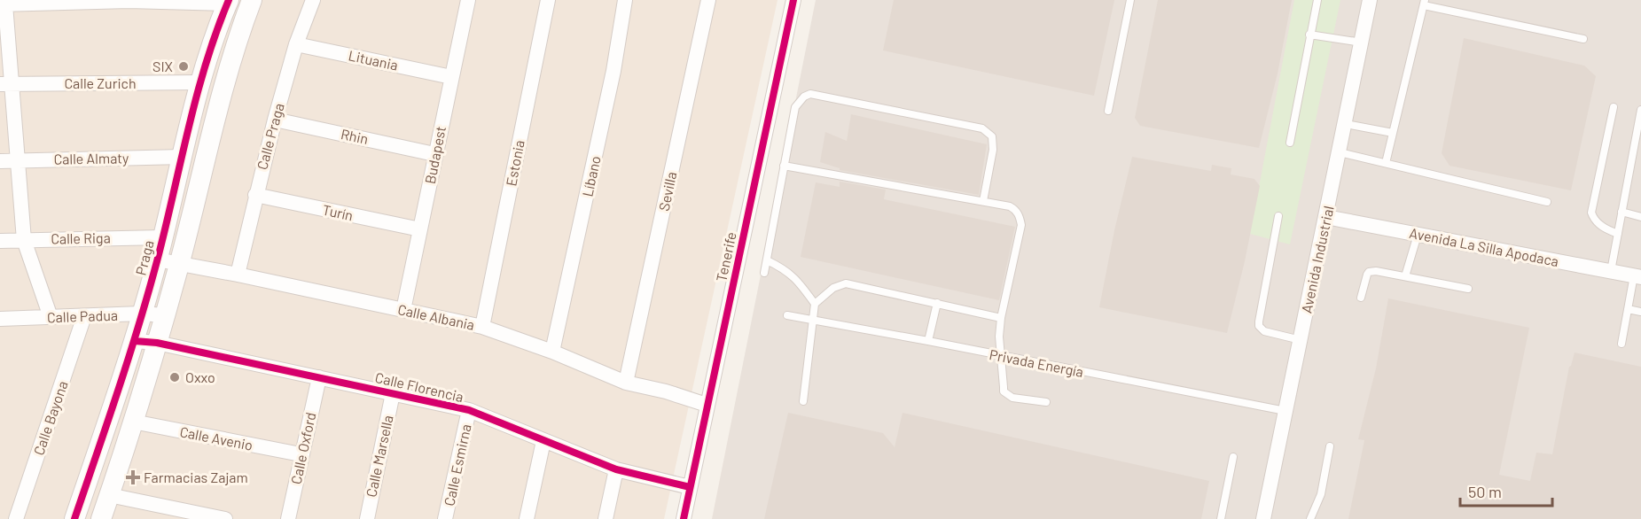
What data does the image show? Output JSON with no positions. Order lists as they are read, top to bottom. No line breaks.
{"streets":{"street":["Lituania","Calle Zurich","Calle Praga","Rhin","Budapest","Calle Almaty","Estonia","Líbano","Sevilla","Turín","Calle Riga","Avenida La Silla Apodaca","Tenerife","Praga","Avenida Industrial","Calle Padua","Calle Albania","Calle Florencia","Calle Bayona","Calle Avenio","Calle Oxford","Calle Marsella","Calle Esmirna"],"lane":["Privada Energía"]},"crossings":[["Lituania","Calle Praga"],["Lituania","Budapest"],["Calle Zurich","Praga"],["Calle Praga","Rhin"],["Calle Praga","Turín"],["Calle Praga","Calle Albania"],["Rhin","Budapest"],["Budapest","Turín"],["Budapest","Calle Albania"],["Calle Almaty","Praga"],["Estonia","Calle Albania"],["Líbano","Calle Albania"],["Sevilla","Calle Albania"],["Calle Riga","Praga"],["Avenida La Silla Apodaca","Avenida Industrial"],["Tenerife","Calle Albania"],["Tenerife","Calle Florencia"],["Praga","Calle Padua"],["Praga","Calle Albania"],["Praga","Calle Florencia"],["Avenida Industrial","Privada Energía"],["Calle Padua","Calle Bayona"],["Calle Florencia","Calle Oxford"],["Calle Florencia","Calle Marsella"],["Calle Florencia","Calle Esmirna"],["Calle Avenio","Calle Oxford"]],"places":{"other":["SIX","Oxxo"],"health":["Farmacias Zajam"]},"scale_bar":"50 m"}
